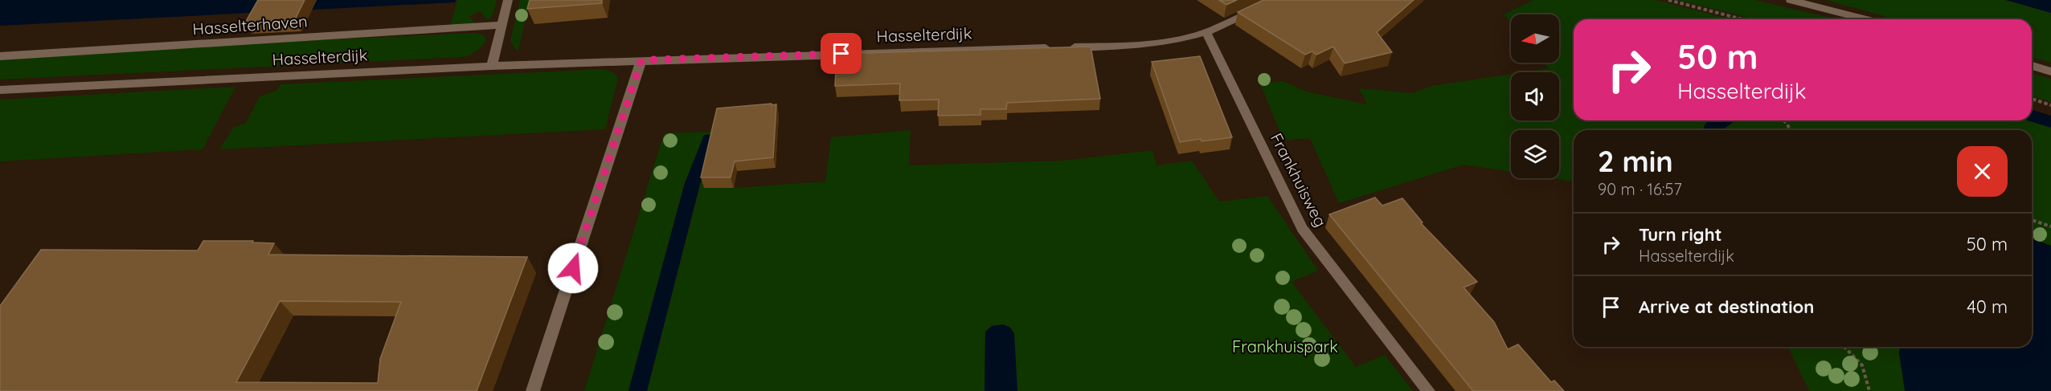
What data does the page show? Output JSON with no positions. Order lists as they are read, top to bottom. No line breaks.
{"streets":{"street":["Hasselterhaven","Hasselterdijk","Frankhuisweg"]},"crossings":[["Hasselterdijk","Frankhuisweg"]],"parks":["Frankhuispark"],"north":"left","page":{"turn":["50 m","Hasselterdijk"],"heading":["2 min","90 m · 16:57"],"list":[{"name":"Turn right","note":"Hasselterdijk","value":"50 m"},{"name":"Arrive at destination","value":"40 m"}]}}
